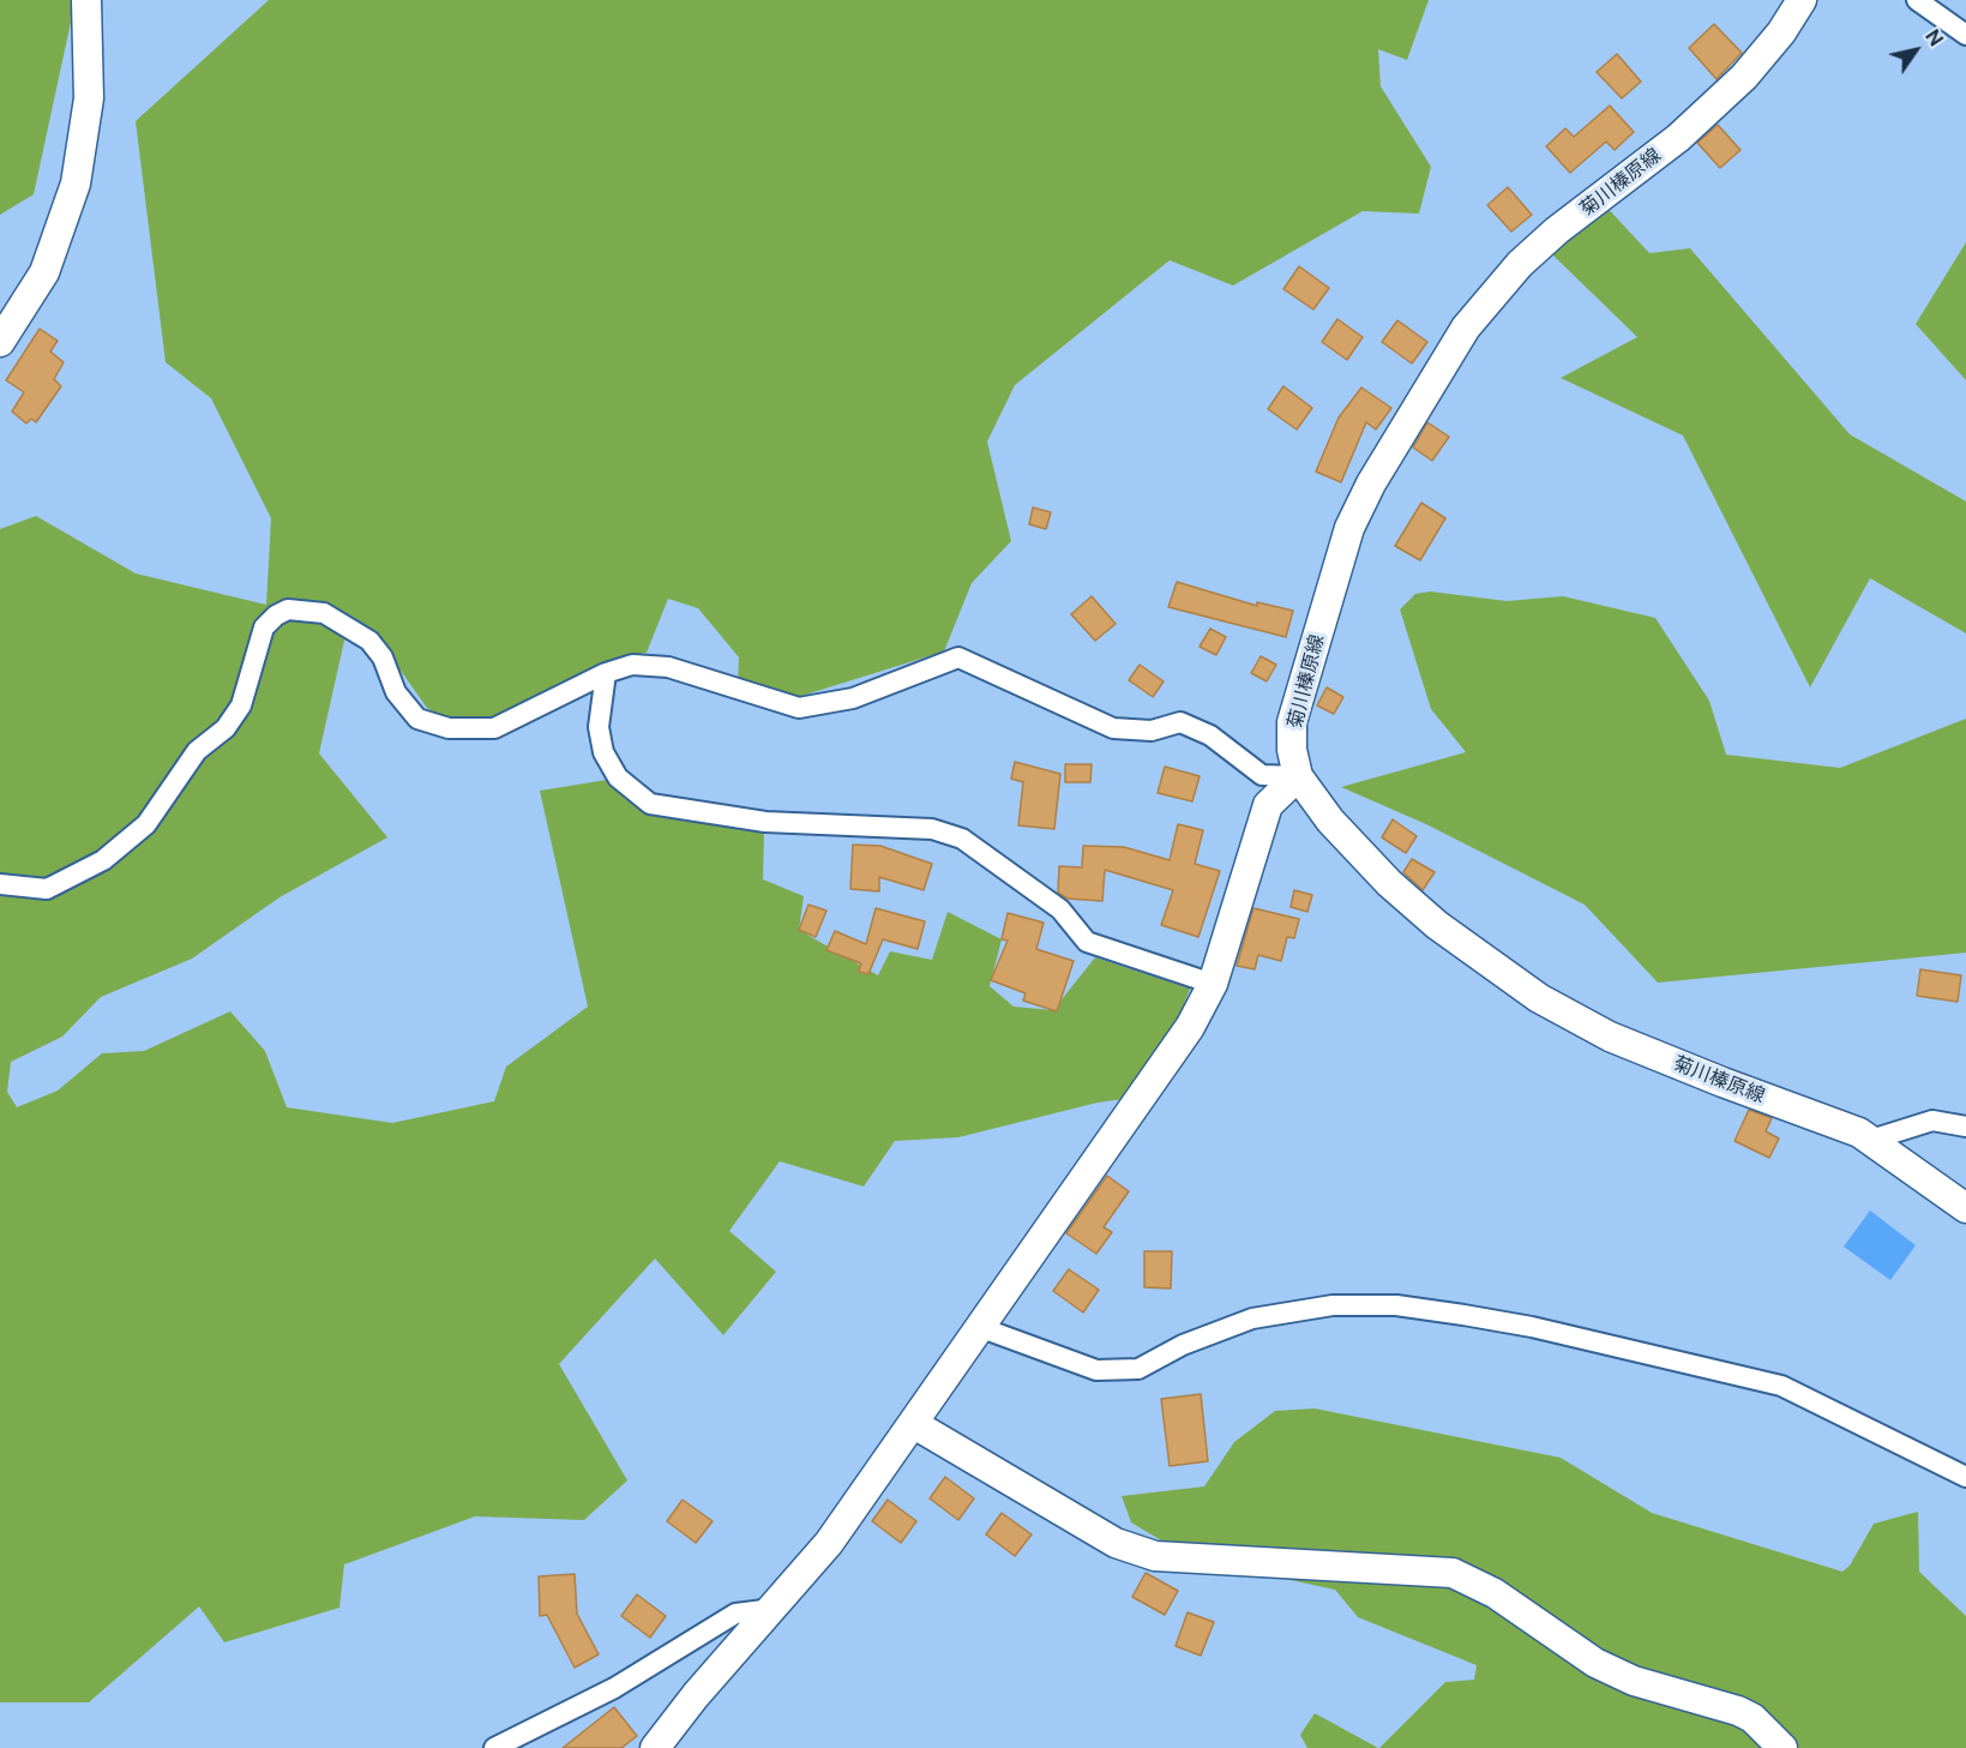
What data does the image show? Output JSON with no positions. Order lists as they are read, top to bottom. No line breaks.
{"streets":{"street":["菊川榛原線"]},"north":"top right"}
